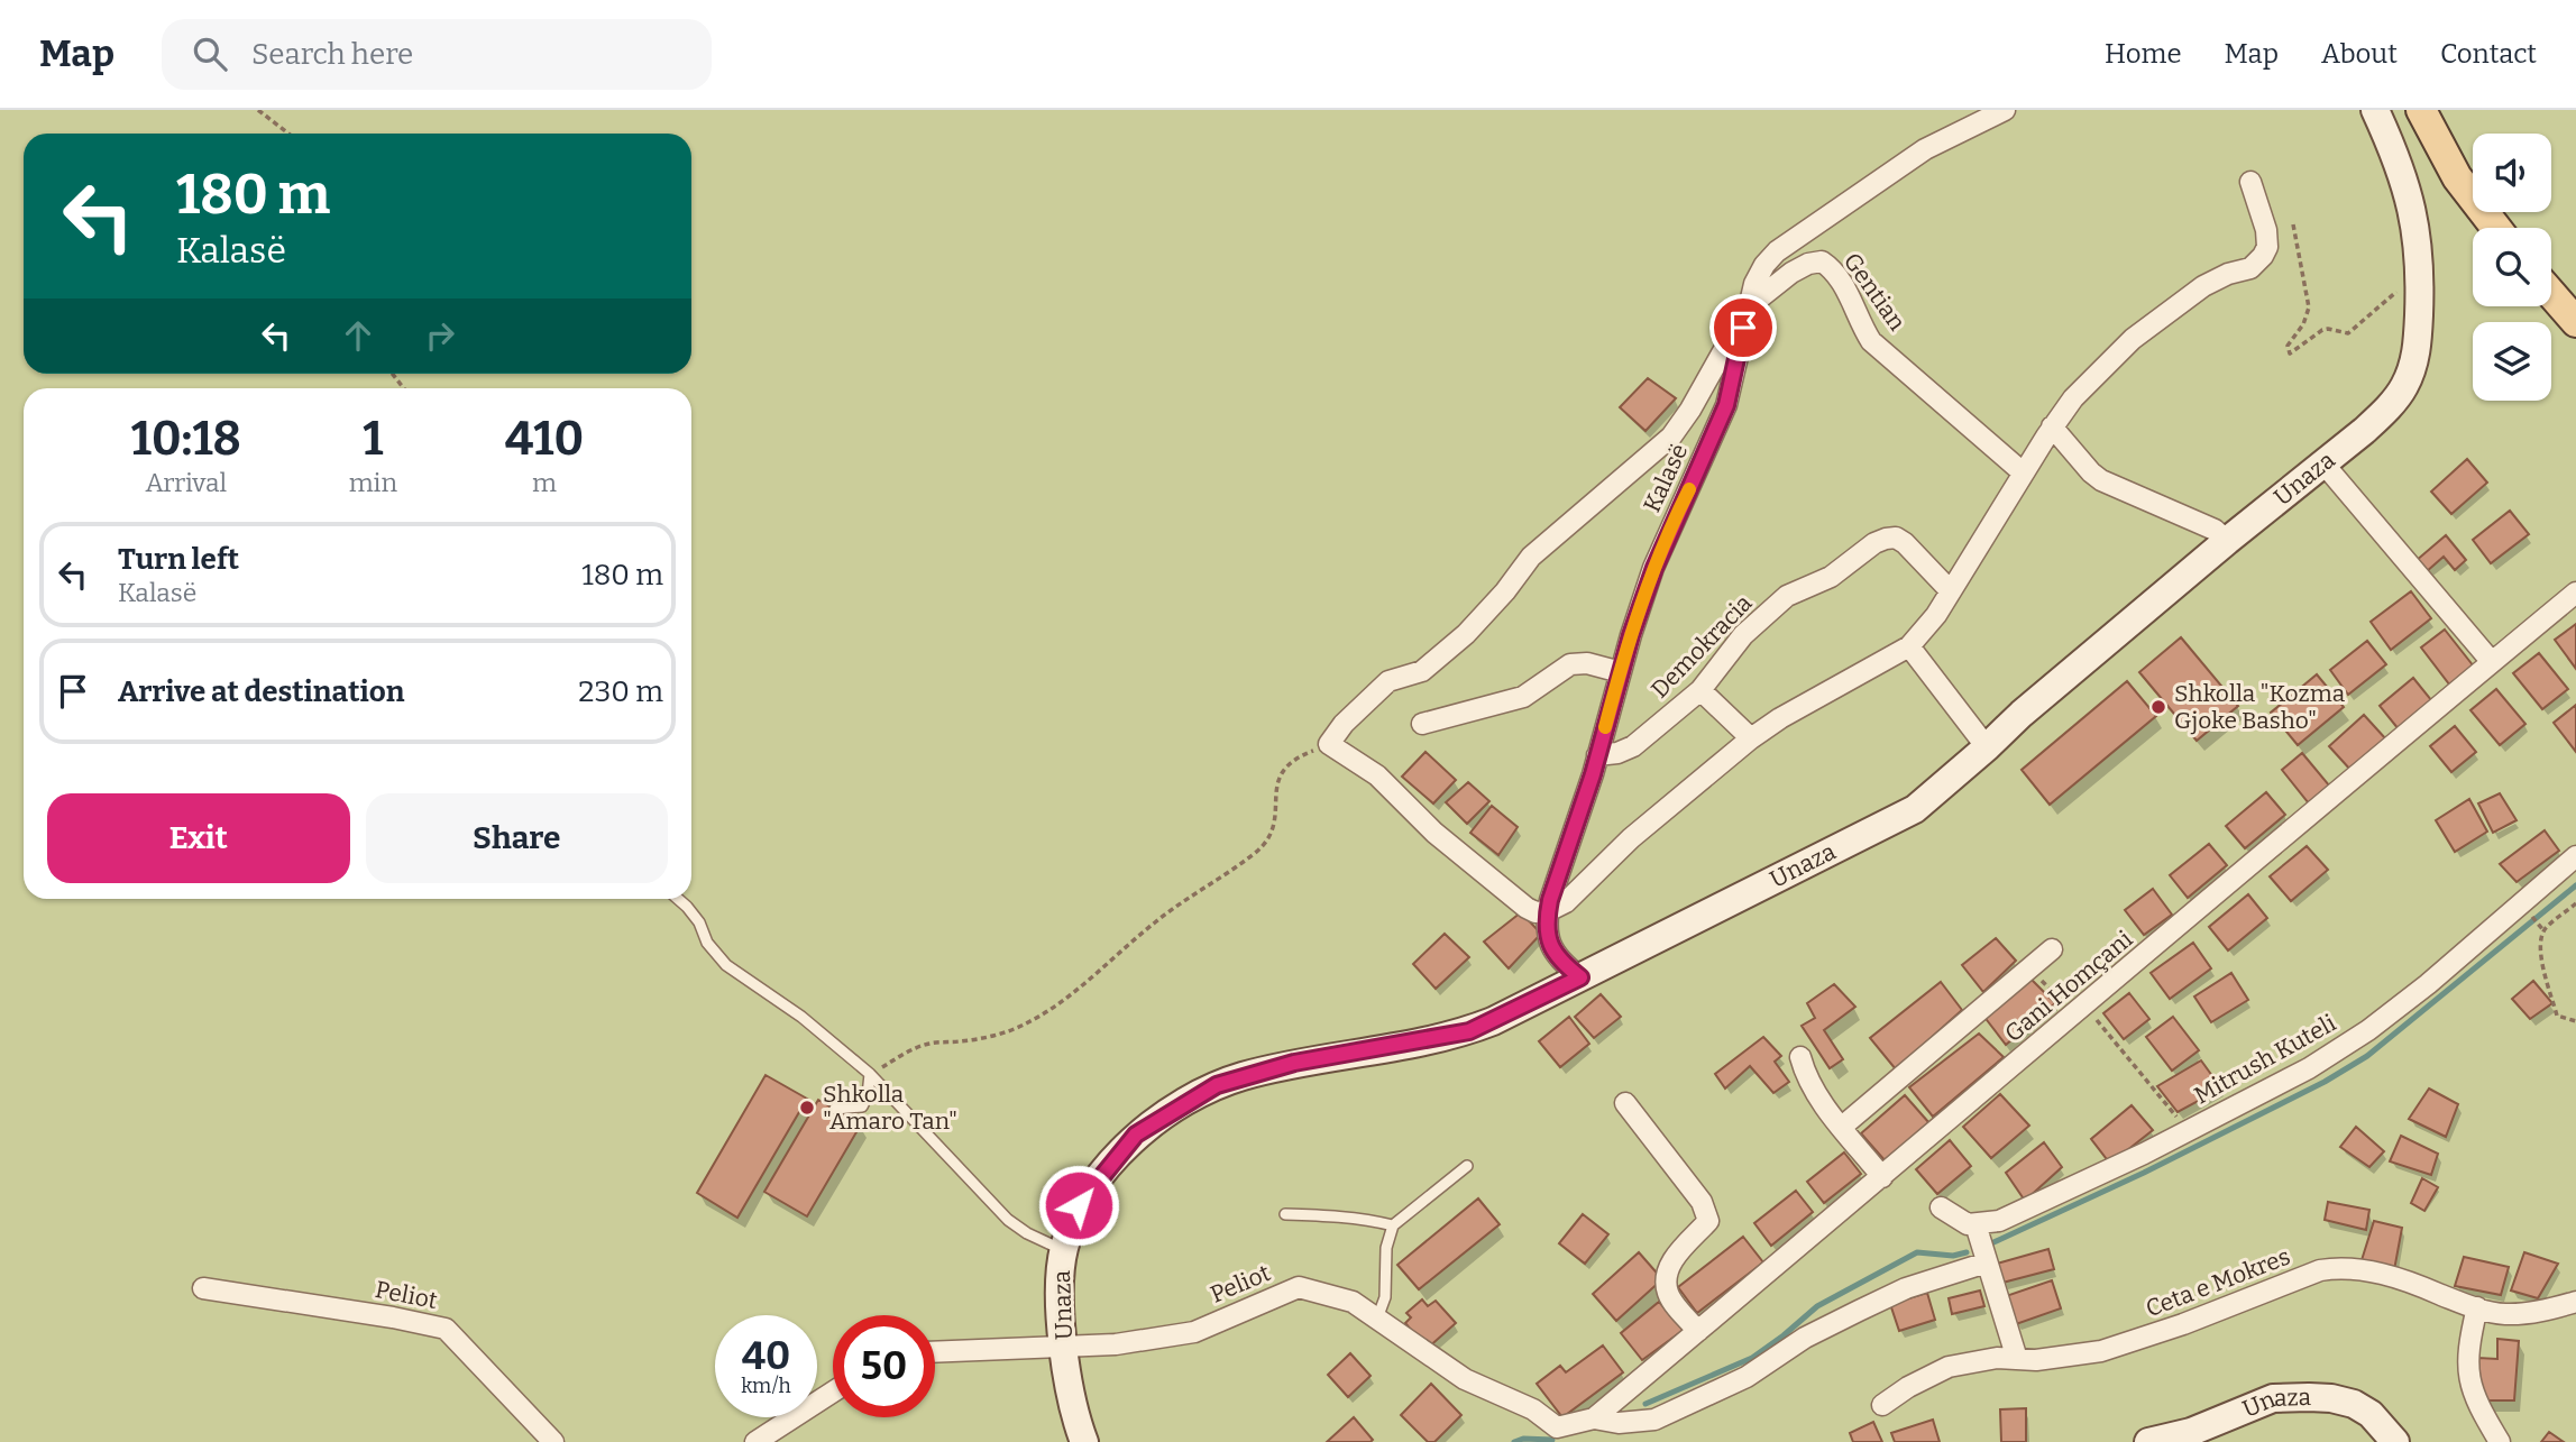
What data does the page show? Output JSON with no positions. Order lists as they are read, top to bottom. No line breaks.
{"streets":{"main road":["Unaza"],"street":["Gentian","Kalasë","Demokracia","Gani Homçani","Mitrush Kuteli","Ceta e Mokres","Peliot"]},"crossings":[["Gentian","Kalasë"],["Kalasë","Unaza"],["Kalasë","Demokracia"],["Unaza","Peliot"],["Gani Homçani","Peliot"]],"places":["Shkolla \"Kozma Gjoke Basho\"","Shkolla \"Amaro Tan\""],"page":{"header":"Map","search":"Search here","nav":["Home","Map","About","Contact"],"turn":["180 m","Kalasë"],"eta":["10:18","Arrival","1","min","410","m"],"list":[{"name":"Turn left","note":"Kalasë","value":"180 m"},{"name":"Arrive at destination","value":"230 m"}],"buttons":["Exit","Share"],"speed":"40 km/h","limit":"50"}}
